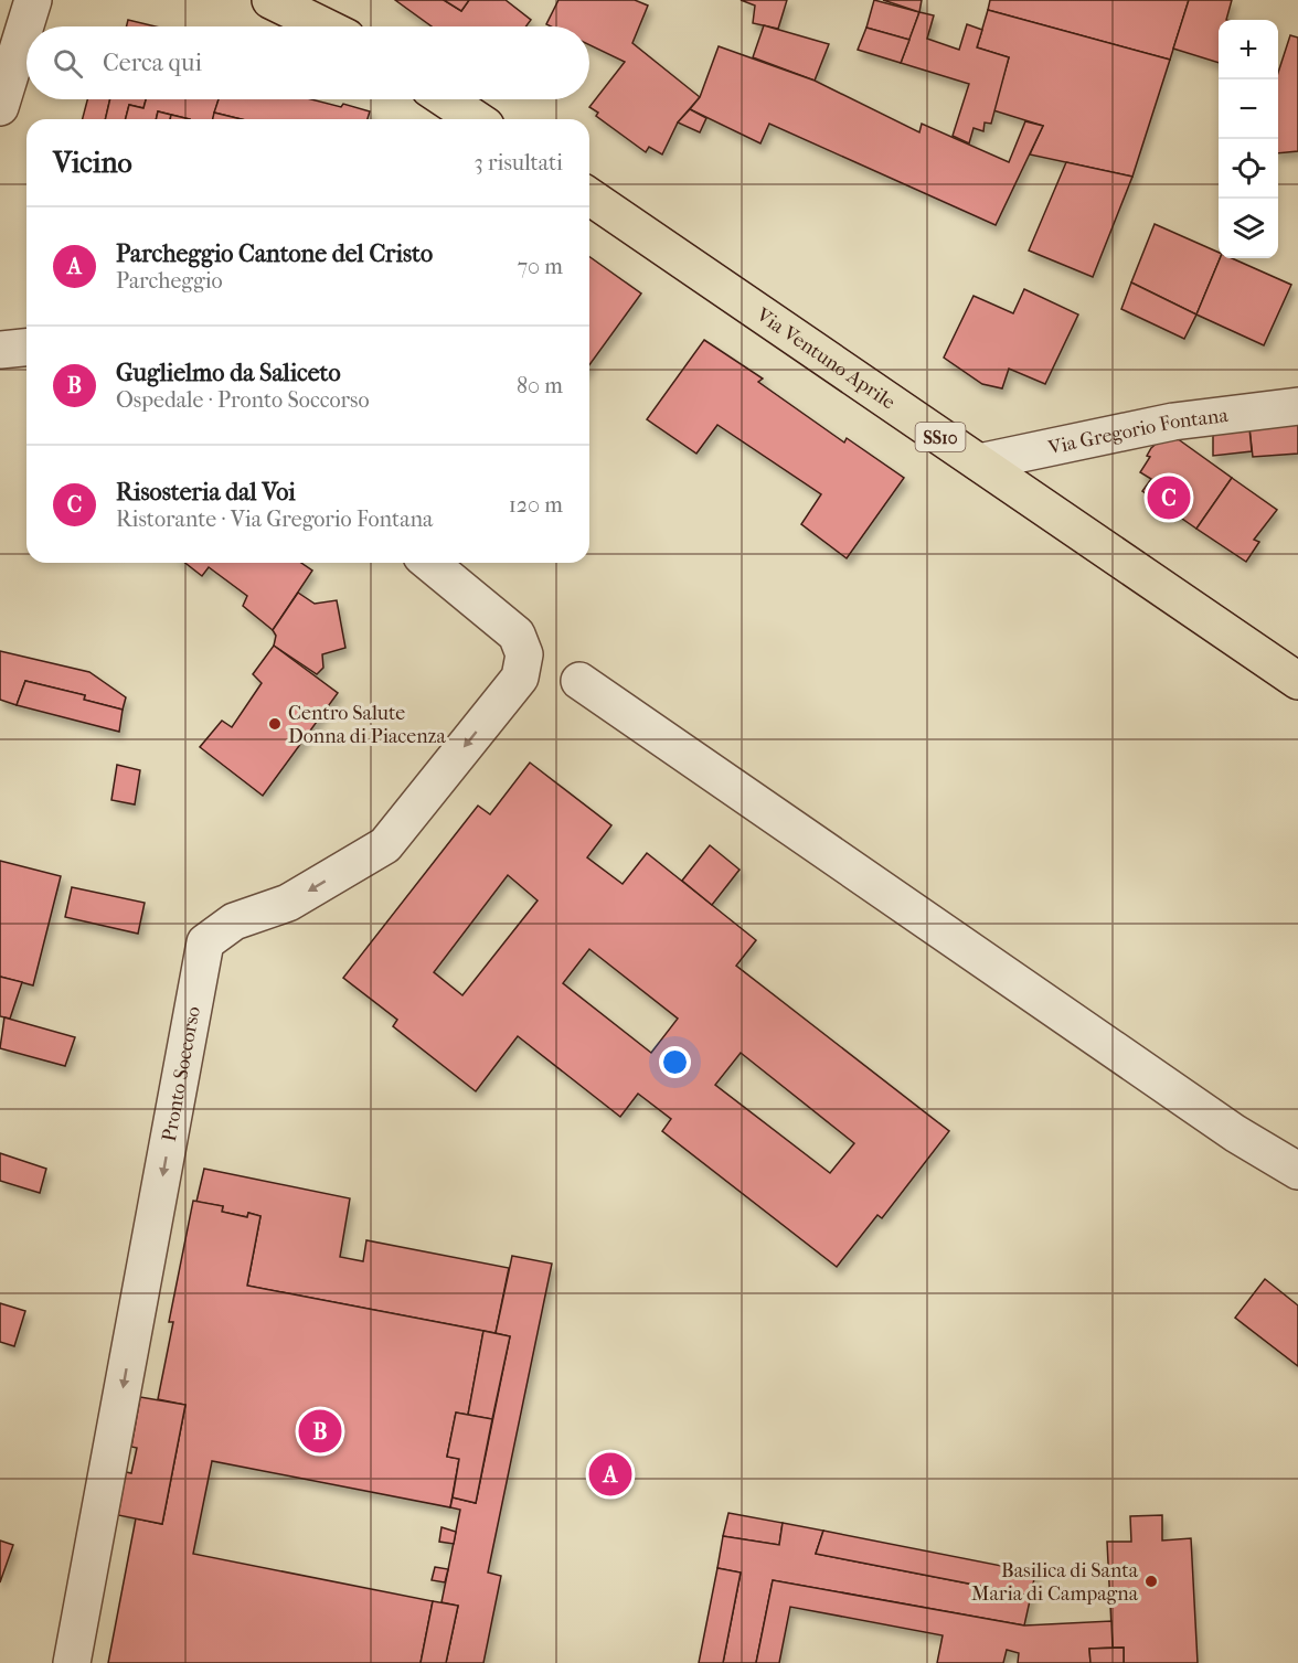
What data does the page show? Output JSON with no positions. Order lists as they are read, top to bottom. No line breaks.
{"streets":{"main road":["Via Ventuno Aprile","SS10"],"street":["Via Gregorio Fontana","Pronto Soccorso"]},"crossings":[["Via Ventuno Aprile","Via Gregorio Fontana"]],"one_way":["Pronto Soccorso"],"places":["Centro Salute Donna di Piacenza","Basilica di Santa Maria di Campagna"],"page":{"map_buttons":["+","−"],"search":"Cerca qui","heading":["Vicino","3 risultati"],"list":[{"mark":"A","name":"Parcheggio Cantone del Cristo","note":"Parcheggio","value":"70 m"},{"mark":"B","name":"Guglielmo da Saliceto","note":"Ospedale · Pronto Soccorso","value":"80 m"},{"mark":"C","name":"Risosteria dal Voi","note":"Ristorante · Via Gregorio Fontana","value":"120 m"}],"pins":["C","B","A"]}}
